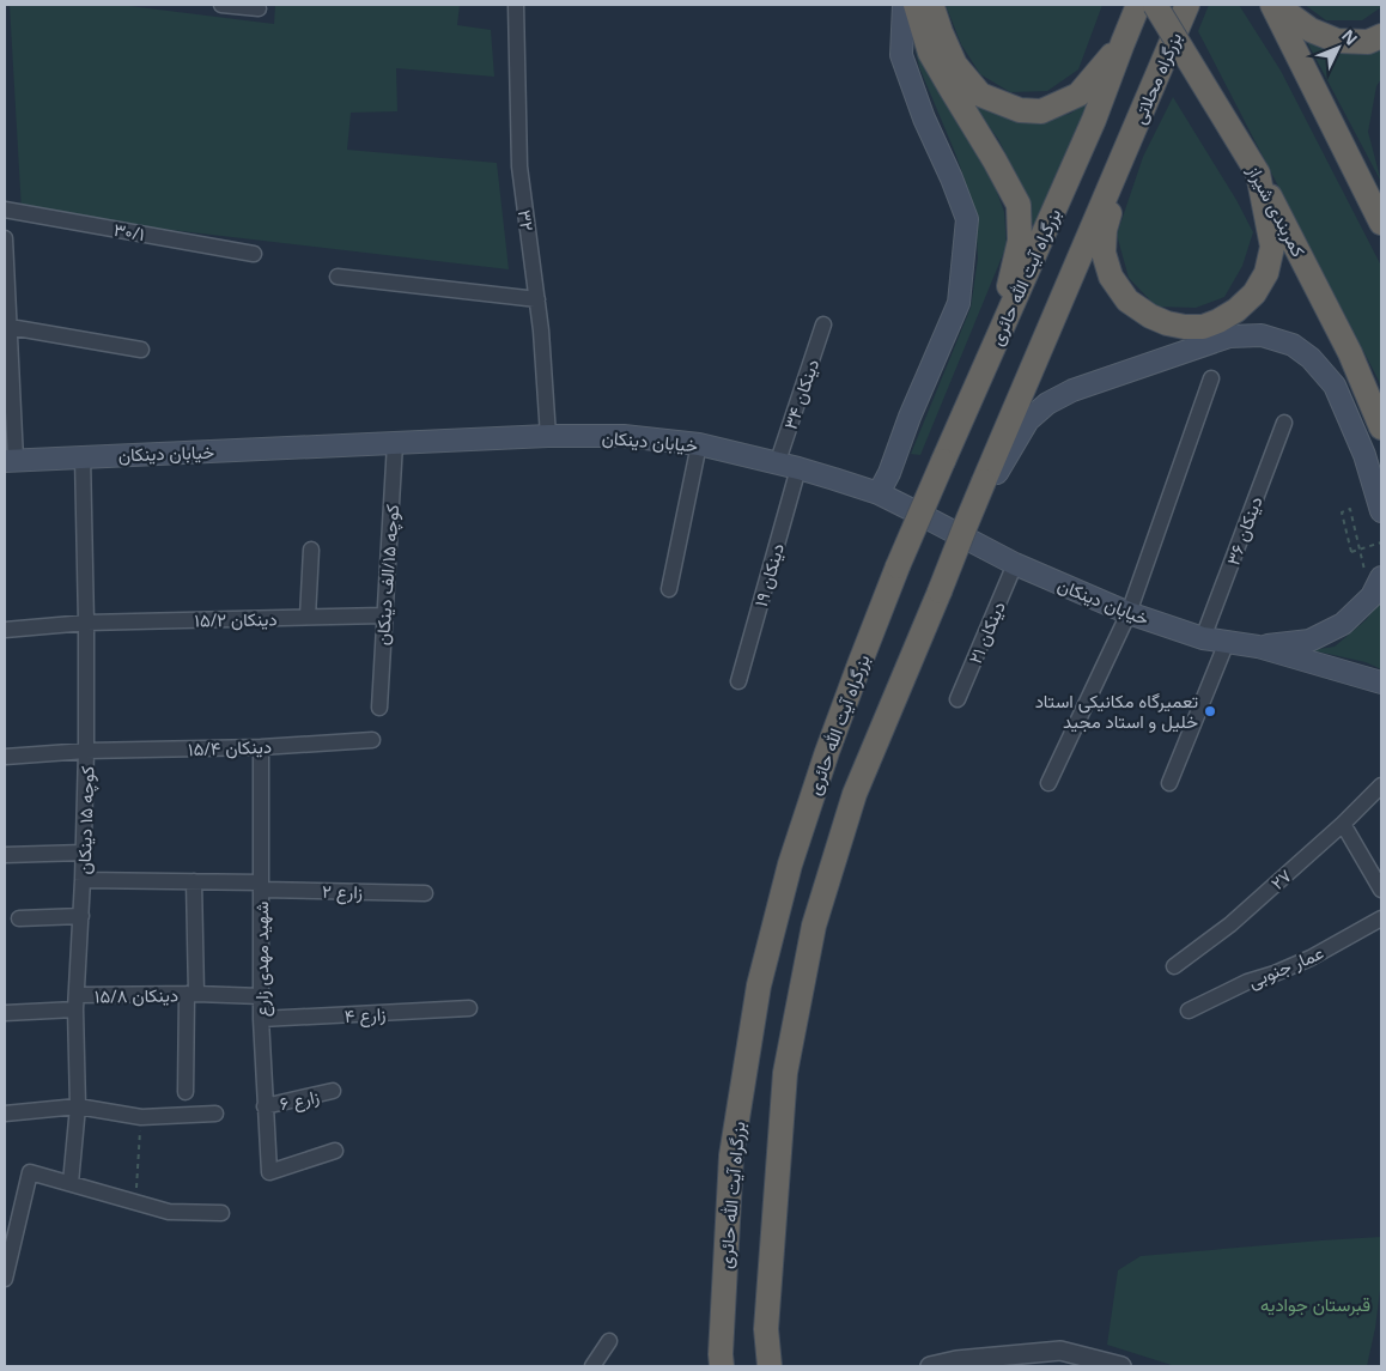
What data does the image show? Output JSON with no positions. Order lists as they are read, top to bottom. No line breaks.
{"streets":{"highway":["بزرگراه محلاتی","کمربندی شیراز","بزرگراه آیت الله حائری"],"main road":["خیابان دینکان"],"street":["۳۲","۳۰/۱","۳۴ دینکان","۳۶ دینکان","کوچه ۱۵/الف دینکان","۱۹ دینکان","۱۵/۲ دینکان","۲۱ دینکان","۱۵/۴ دینکان","کوچه ۱۵ دینکان","۲۷","۲ زارع","شهید مهدی زارع","عمار جنوبی","۱۵/۸ دینکان","۴ زارع","۶ زارع"]},"crossings":[["۳۲","خیابان دینکان"],["۳۴ دینکان","خیابان دینکان"],["خیابان دینکان","۳۶ دینکان"],["خیابان دینکان","کوچه ۱۵/الف دینکان"],["خیابان دینکان","۱۹ دینکان"],["خیابان دینکان","۲۱ دینکان"],["خیابان دینکان","کوچه ۱۵ دینکان"],["کوچه ۱۵/الف دینکان","۱۵/۲ دینکان"],["۱۵/۲ دینکان","کوچه ۱۵ دینکان"],["۱۵/۴ دینکان","کوچه ۱۵ دینکان"],["۱۵/۴ دینکان","شهید مهدی زارع"],["کوچه ۱۵ دینکان","۲ زارع"],["کوچه ۱۵ دینکان","۱۵/۸ دینکان"],["۲ زارع","شهید مهدی زارع"],["شهید مهدی زارع","۱۵/۸ دینکان"],["شهید مهدی زارع","۴ زارع"],["شهید مهدی زارع","۶ زارع"]],"parks":["قبرستان جوادیه"],"places":["تعمیرگاه مکانیکی استاد خلیل و استاد مجید"],"north":"top right"}
